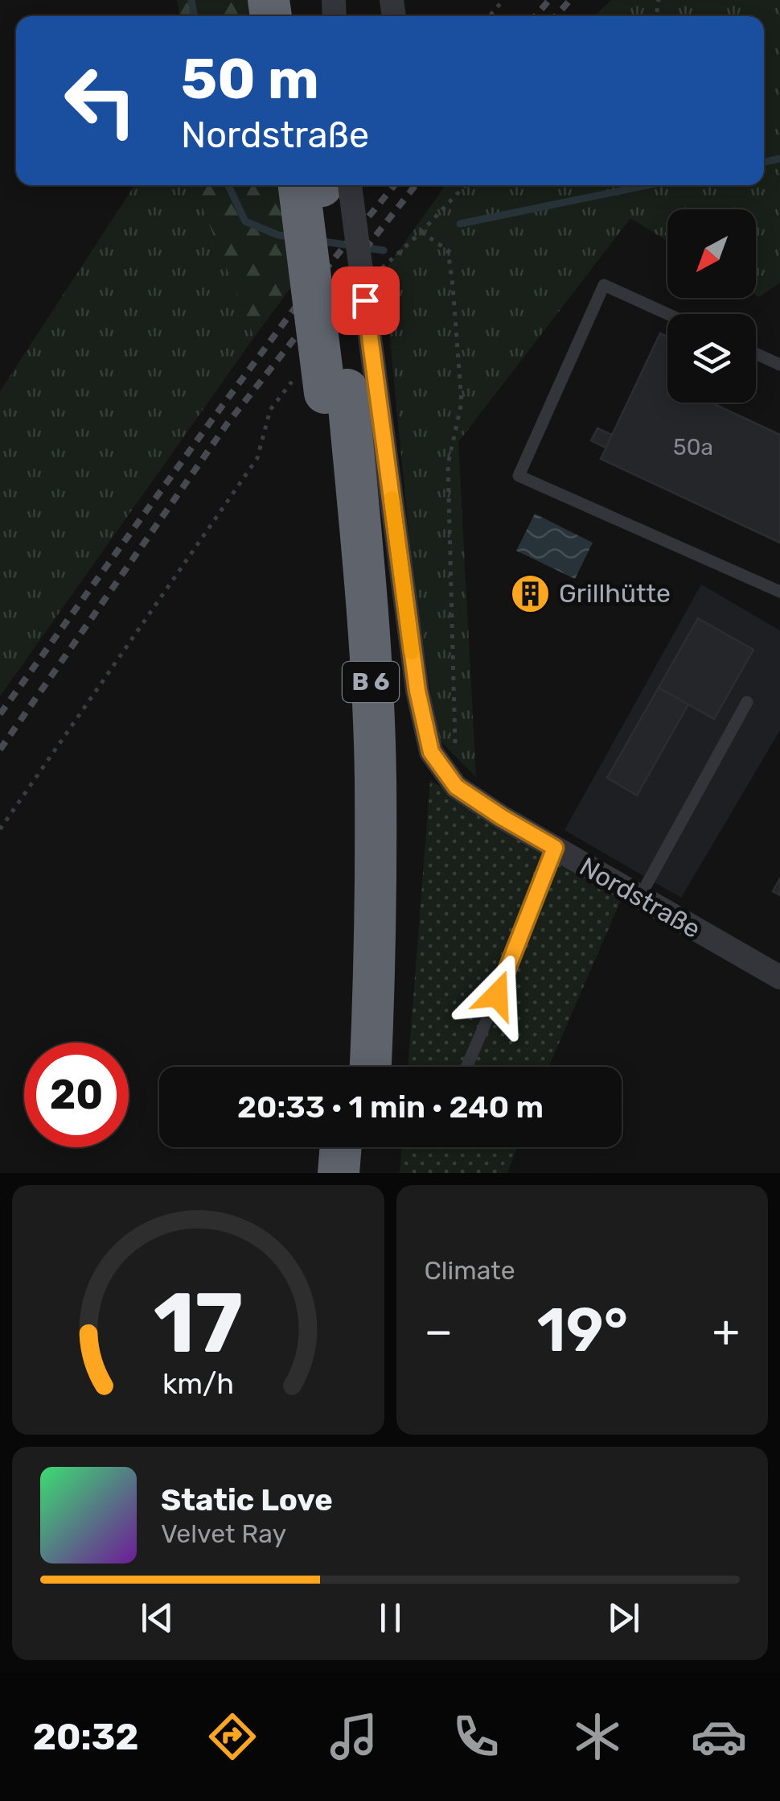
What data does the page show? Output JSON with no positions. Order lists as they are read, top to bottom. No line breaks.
{"streets":{"highway":["B 6"],"street":["Nordstraße"]},"places":{"building":["Grillhütte"]},"house_numbers":["50a"],"north":"bottom left","page":{"turn":["50 m","Nordstraße"],"limit":"20","trip":"20:33 · 1 min · 240 m","tile":"Climate","heat":["−","19°","+"],"song":["Static Love","Velvet Ray"],"tabs":"20:32","gauge":["17","km/h"]}}
